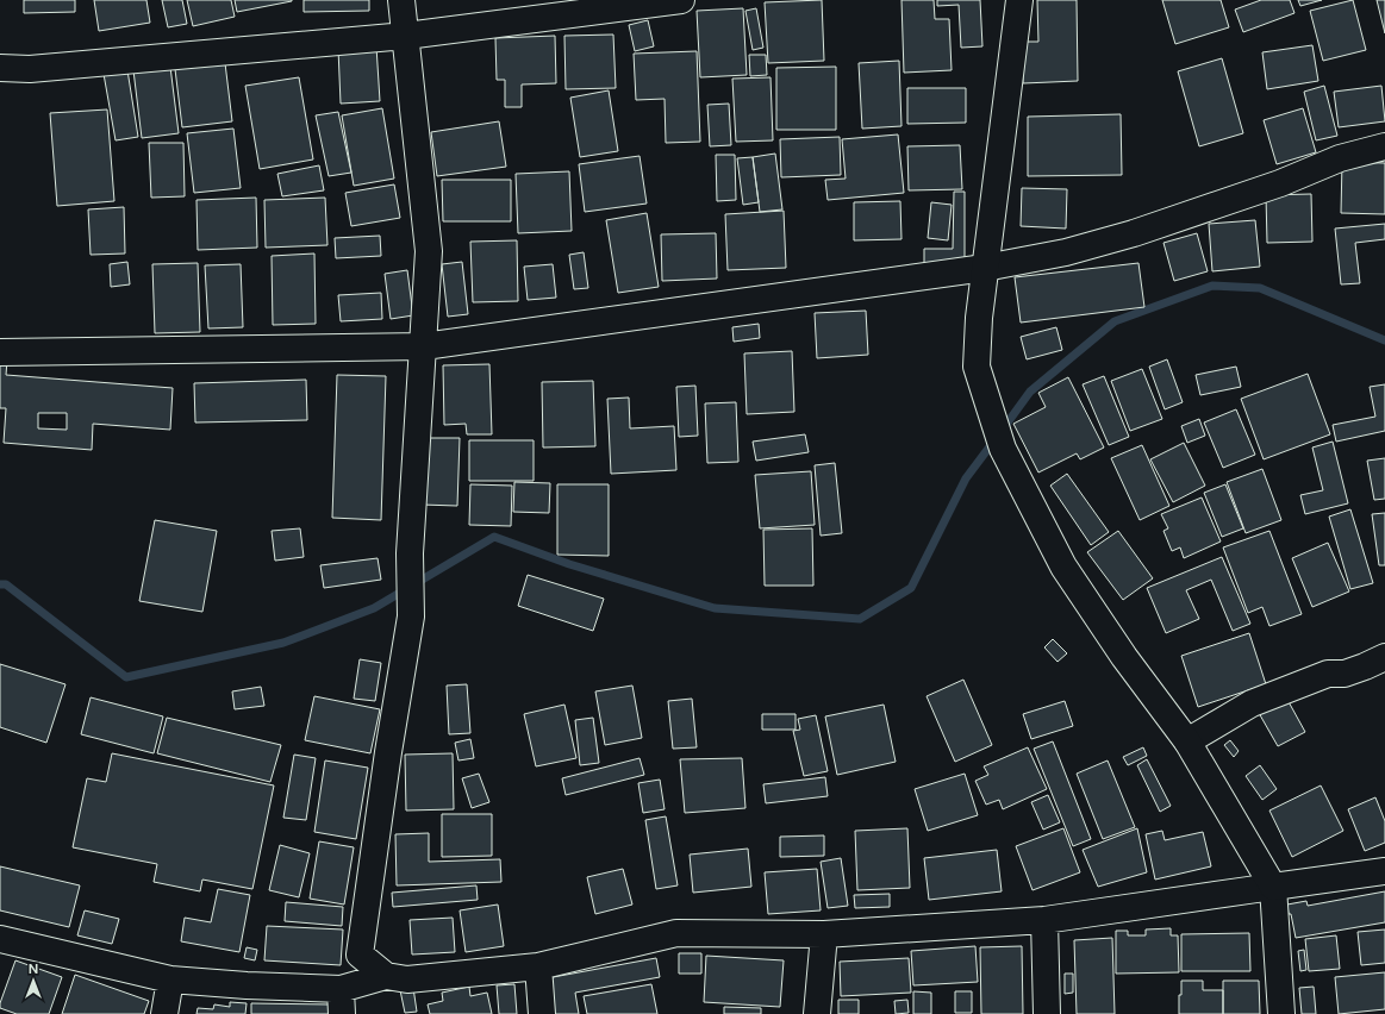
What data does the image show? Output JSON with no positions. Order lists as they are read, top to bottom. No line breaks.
{"north":"top"}
